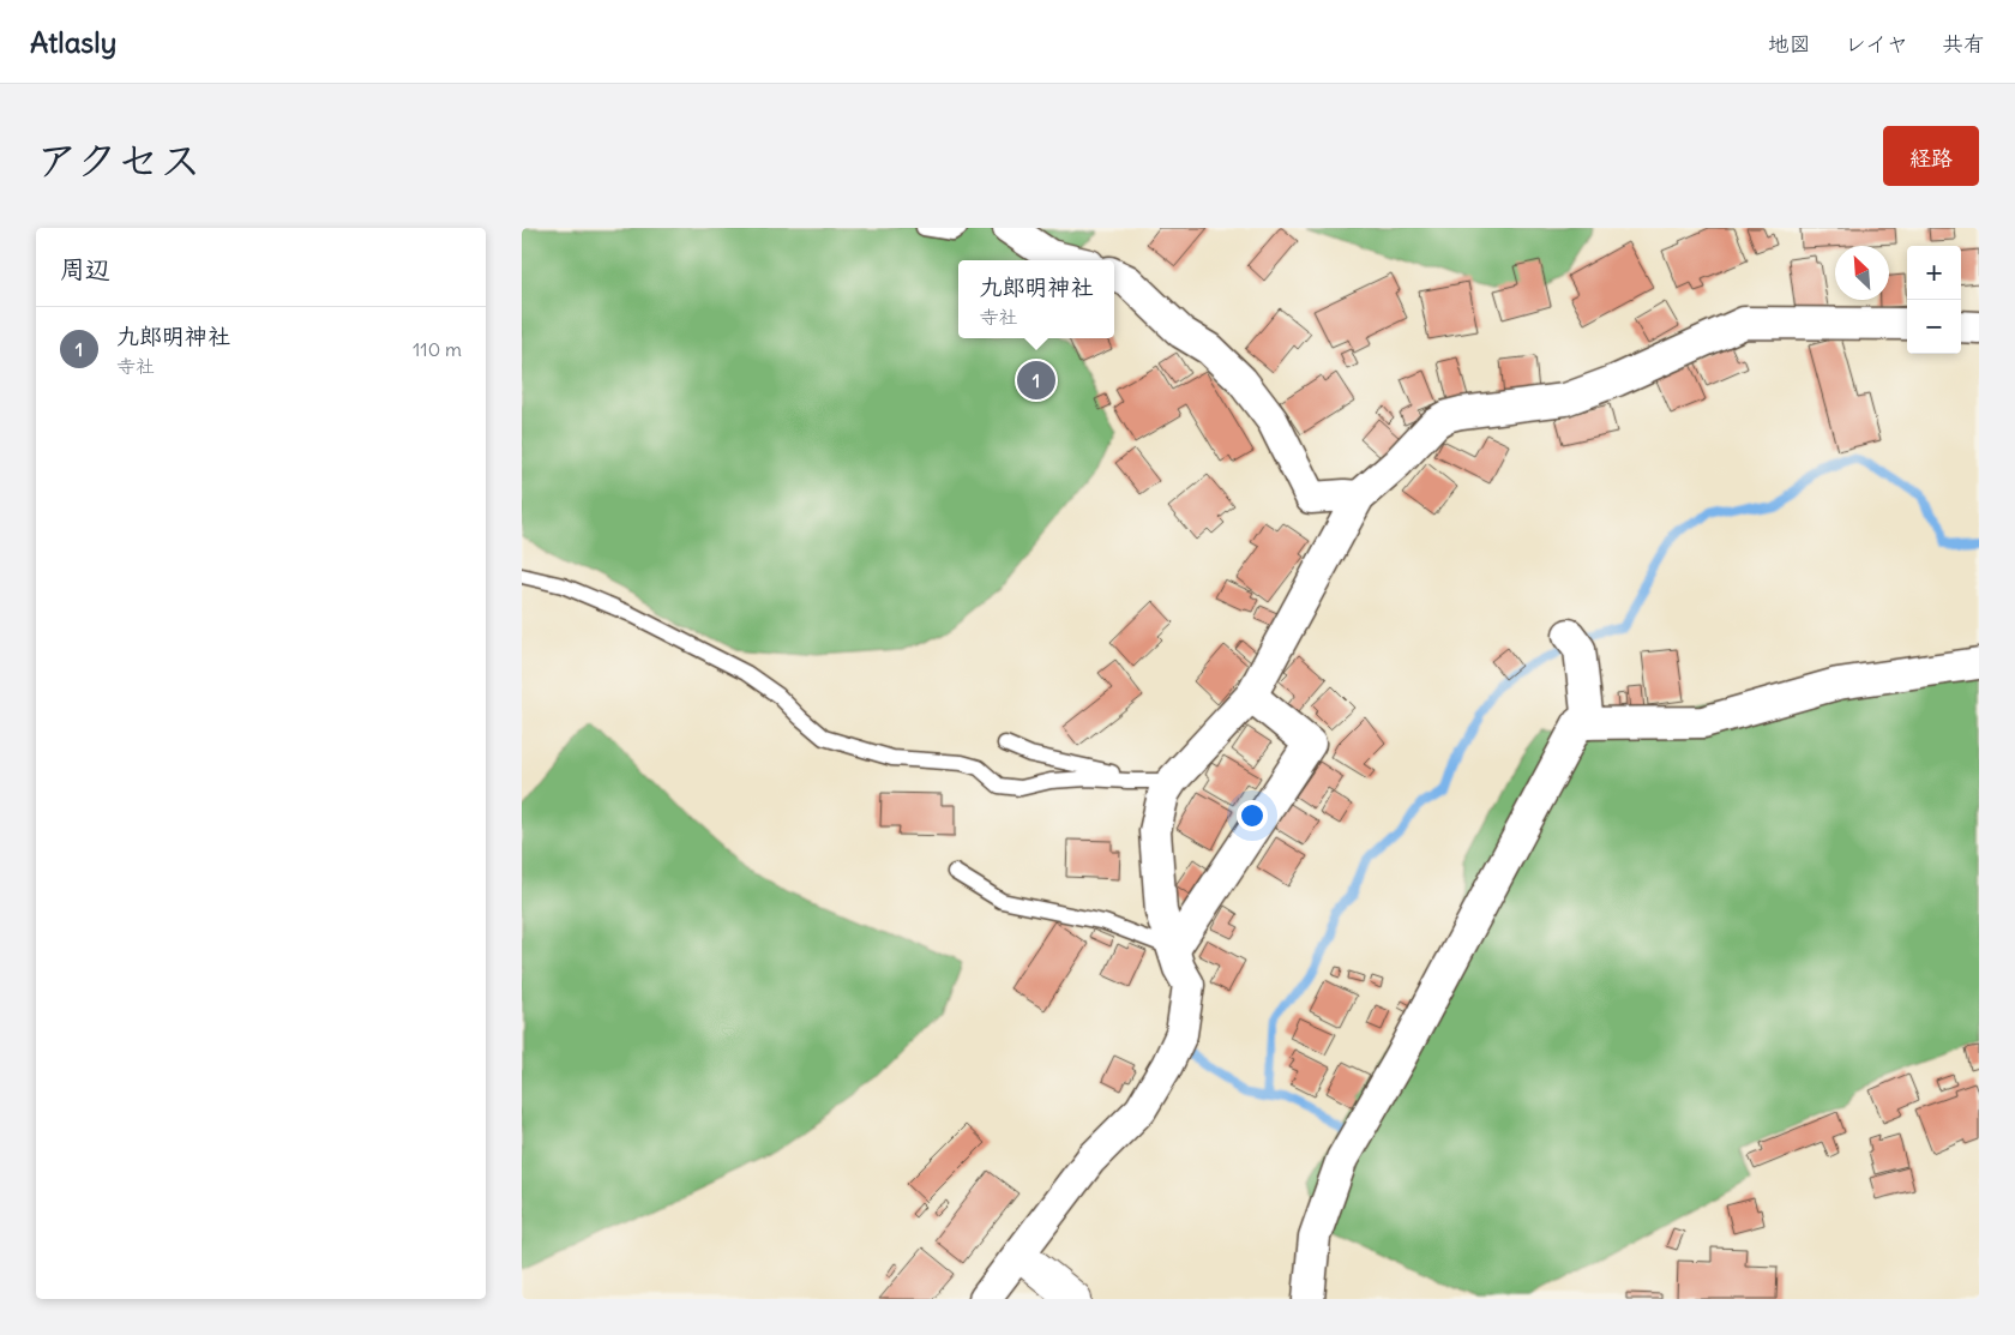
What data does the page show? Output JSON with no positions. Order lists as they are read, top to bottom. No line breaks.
{"north":"top left","page":{"header":"Atlasly","nav":["地図","レイヤ","共有"],"title":"アクセス","buttons":"経路","heading":"周辺","map_buttons":["+","−"],"popup":["九郎明神社","寺社"],"list":[{"mark":"1","name":"九郎明神社","note":"寺社","value":"110 m"}],"pins":"1"}}
